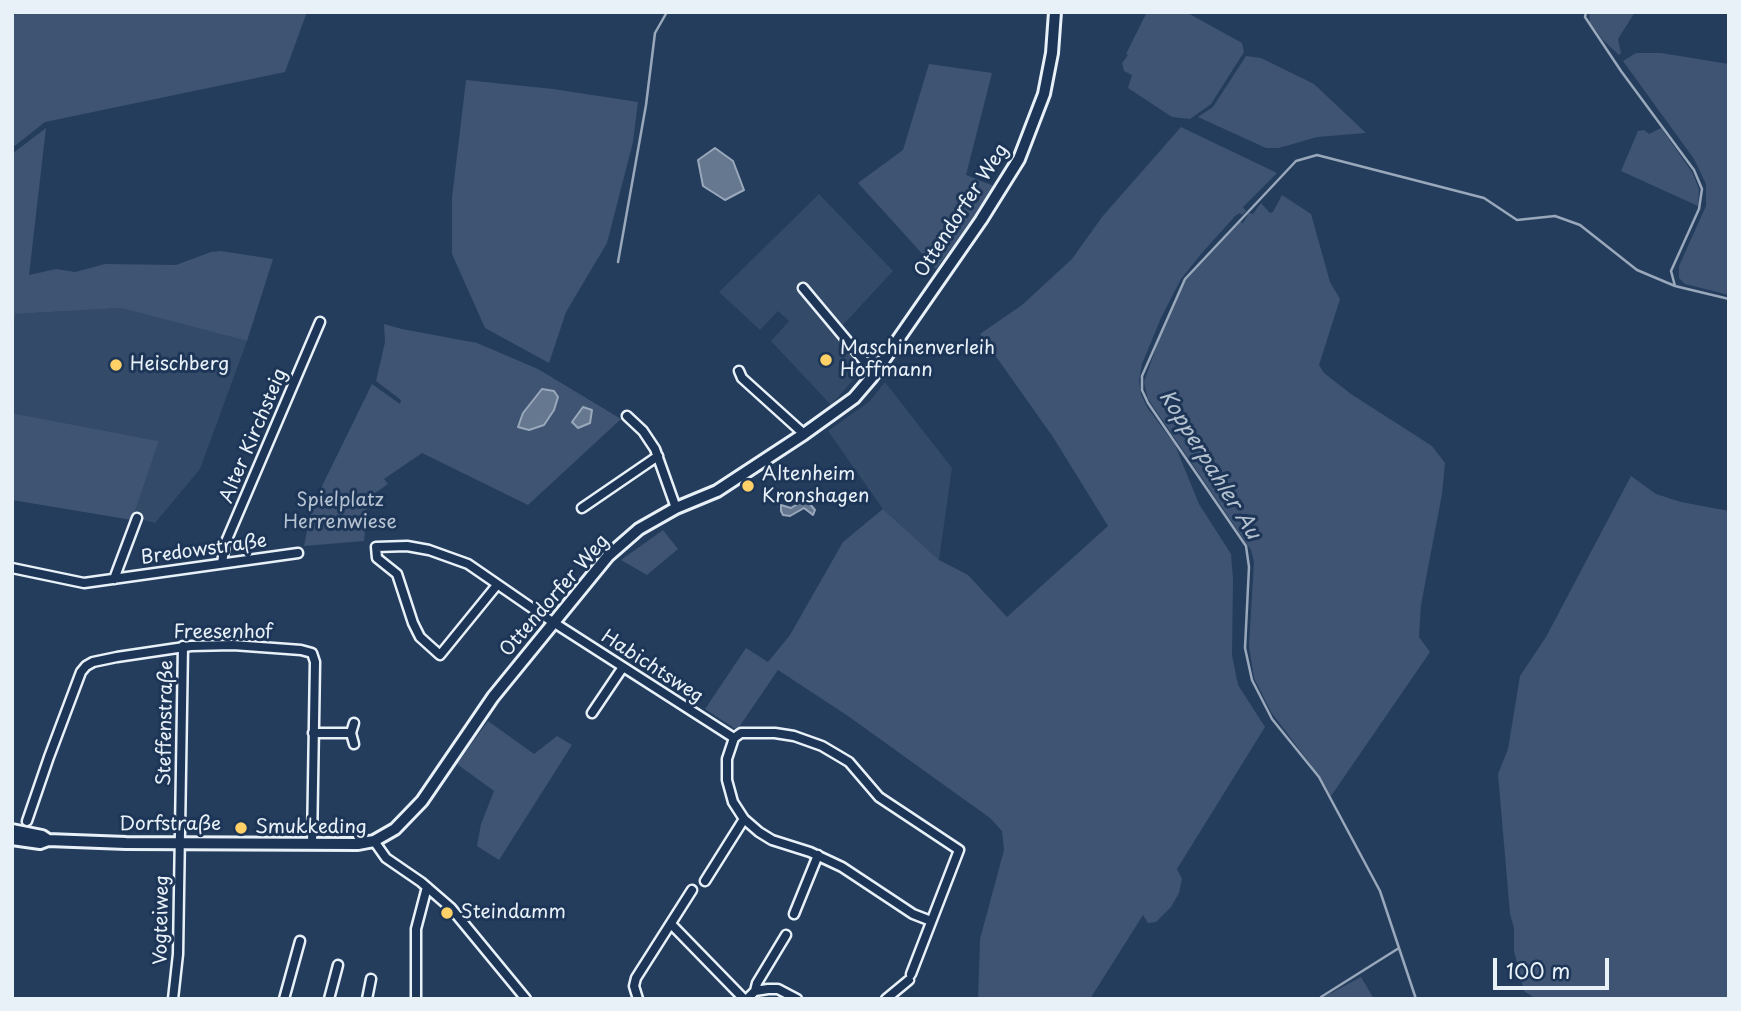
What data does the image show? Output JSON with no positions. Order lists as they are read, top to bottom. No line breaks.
{"streets":{"main road":["Ottendorfer Weg","Dorfstraße"],"street":["Alter Kirchsteig","Bredowstraße","Freesenhof","Habichtsweg","Steffenstraße","Vogteiweg"]},"crossings":[["Ottendorfer Weg","Habichtsweg"],["Ottendorfer Weg","Dorfstraße"],["Alter Kirchsteig","Bredowstraße"],["Freesenhof","Steffenstraße"],["Steffenstraße","Dorfstraße"],["Steffenstraße","Vogteiweg"],["Dorfstraße","Vogteiweg"]],"water":["Kopperpahler Au"],"parks":["Spielplatz Herrenwiese"],"places":["Maschinenverleih Hoffmann","Heischberg","Altenheim Kronshagen","Smukkeding","Steindamm"],"scale_bar":"100 m"}
